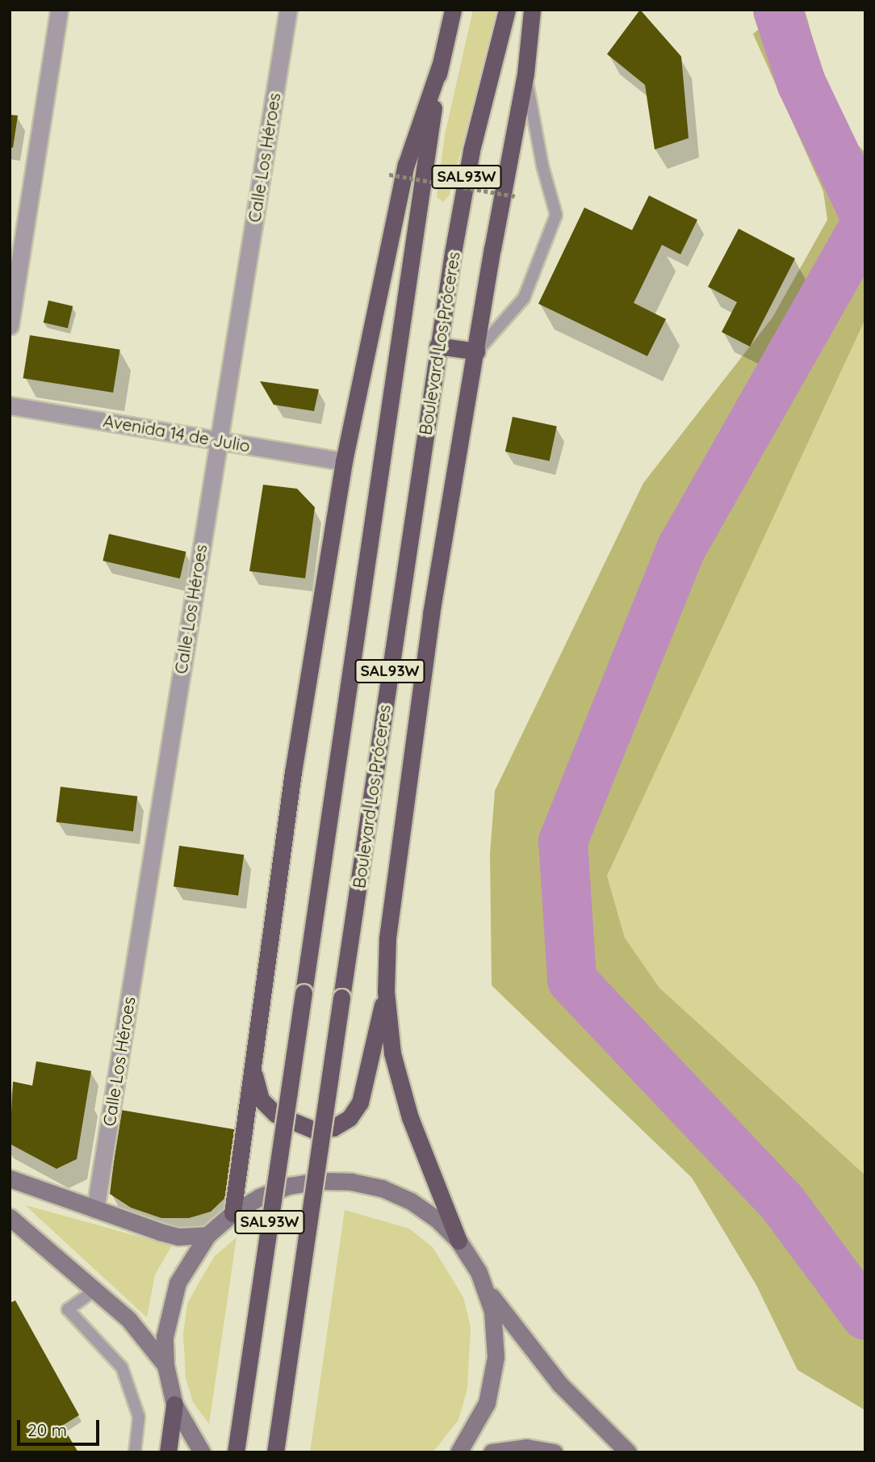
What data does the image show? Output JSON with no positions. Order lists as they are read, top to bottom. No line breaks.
{"streets":{"highway":["SAL93W","Boulevard Los Próceres"],"street":["Calle Los Héroes","Avenida 14 de Julio"]},"crossings":[["Calle Los Héroes","Avenida 14 de Julio"]],"scale_bar":"20 m"}
